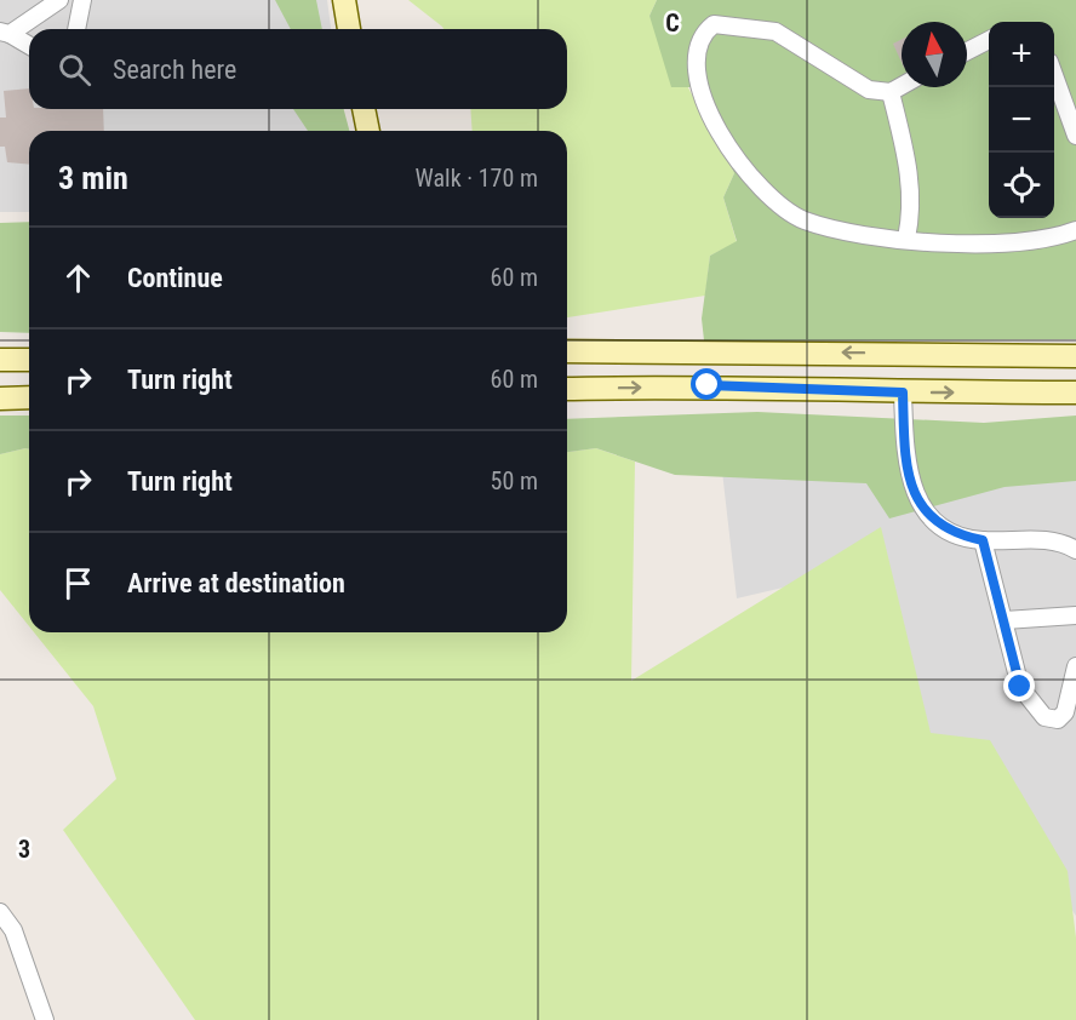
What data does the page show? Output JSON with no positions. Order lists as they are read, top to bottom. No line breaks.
{"north":"top","page":{"map_buttons":["+","−"],"search":"Search here","heading":["3 min","Walk · 170 m"],"list":[["Continue","60 m"],["Turn right","60 m"],["Turn right","50 m"],"Arrive at destination"]},"grid":{"columns":["C"],"rows":["3"]}}
